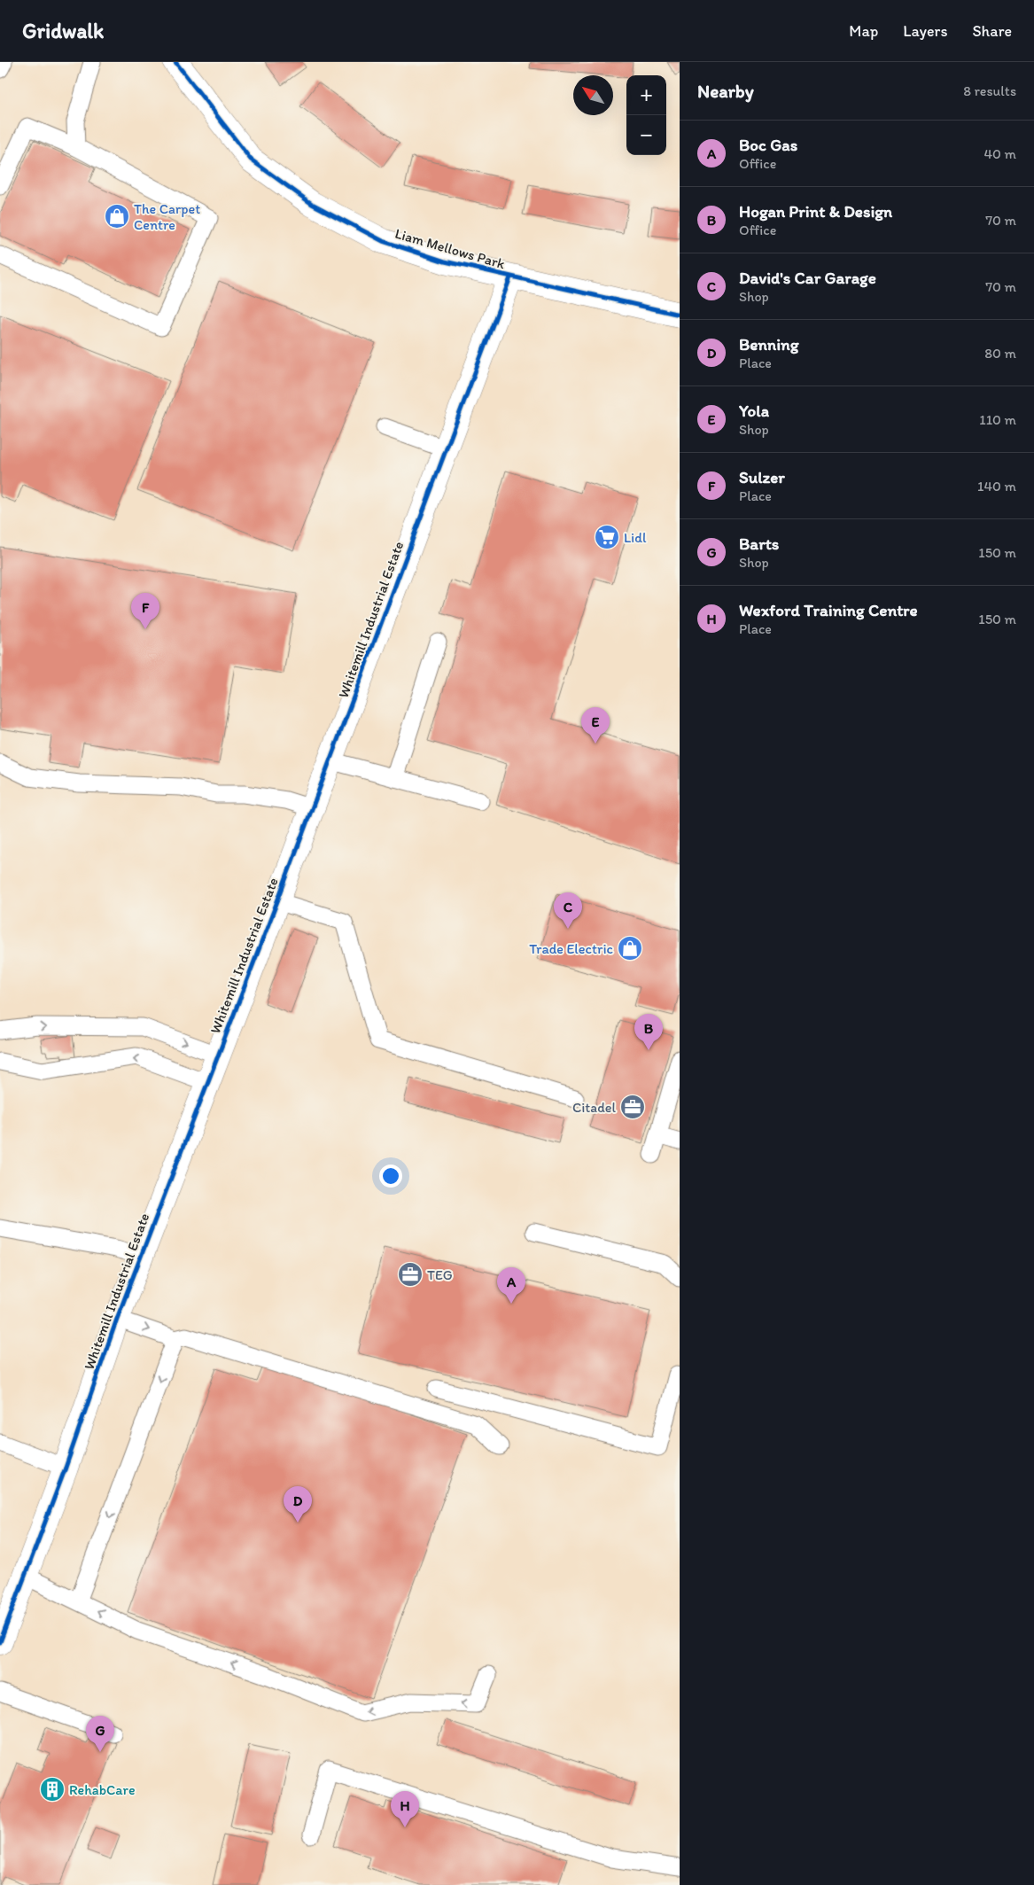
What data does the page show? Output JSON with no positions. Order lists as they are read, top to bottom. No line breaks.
{"streets":{"street":["Liam Mellows Park","Whitemill Industrial Estate"]},"crossings":[["Liam Mellows Park","Whitemill Industrial Estate"]],"places":{"shop":["The Carpet Centre","Trade Electric"],"supermarket":["Lidl"],"office":["Citadel","TEG"],"building":["RehabCare"]},"north":"top left","page":{"header":"Gridwalk","nav":["Map","Layers","Share"],"heading":["Nearby","8 results"],"map_buttons":["+","−"],"list":[{"mark":"A","name":"Boc Gas","note":"Office","value":"40 m"},{"mark":"B","name":"Hogan Print & Design","note":"Office","value":"70 m"},{"mark":"C","name":"David's Car Garage","note":"Shop","value":"70 m"},{"mark":"D","name":"Benning","note":"Place","value":"80 m"},{"mark":"E","name":"Yola","note":"Shop","value":"110 m"},{"mark":"F","name":"Sulzer","note":"Place","value":"140 m"},{"mark":"G","name":"Barts","note":"Shop","value":"150 m"},{"mark":"H","name":"Wexford Training Centre","note":"Place","value":"150 m"}],"pins":["F","E","C","B","A","D","G","H"]}}
